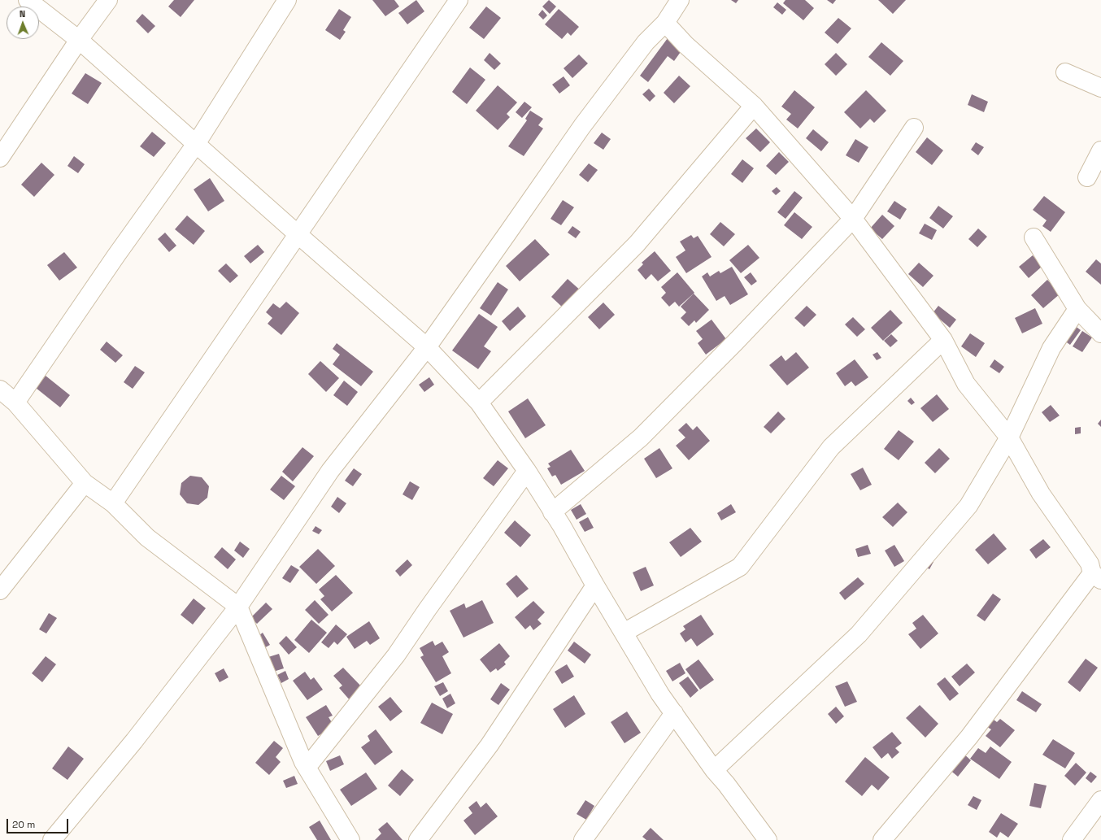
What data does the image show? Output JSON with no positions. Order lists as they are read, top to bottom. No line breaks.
{"scale_bar":"20 m","north":"top"}
